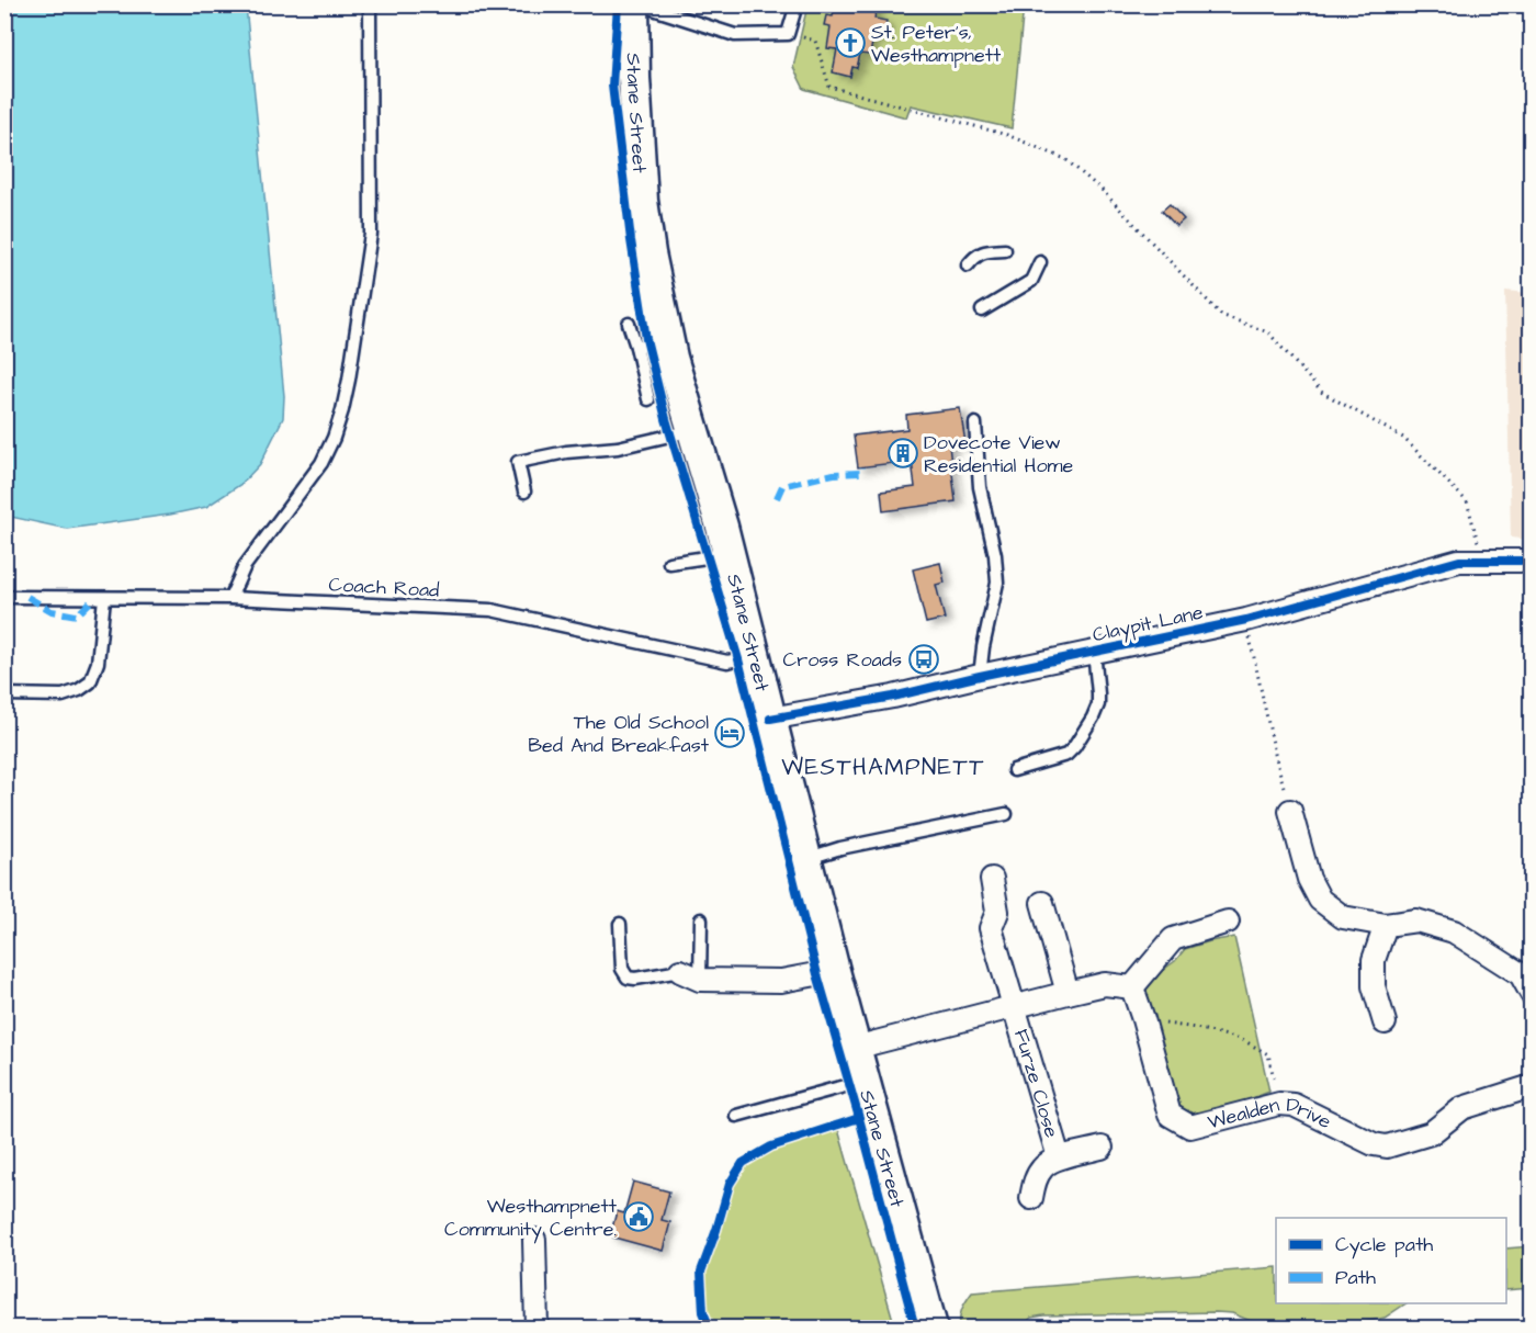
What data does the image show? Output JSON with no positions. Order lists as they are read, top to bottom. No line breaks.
{"streets":{"street":["Stane Street","Claypit Lane","Furze Close","Wealden Drive"],"lane":["Coach Road"]},"crossings":[["Stane Street","Coach Road"],["Stane Street","Claypit Lane"]],"districts":["WESTHAMPNETT"],"places":{"church":["St. Peter's, Westhampnett"],"building":["Dovecote View Residential Home"],"bus stop":["Cross Roads"],"hotel":["The Old School Bed And Breakfast"],"public building":["Westhampnett Community Centre."]},"legend":["Cycle path","Path"]}
